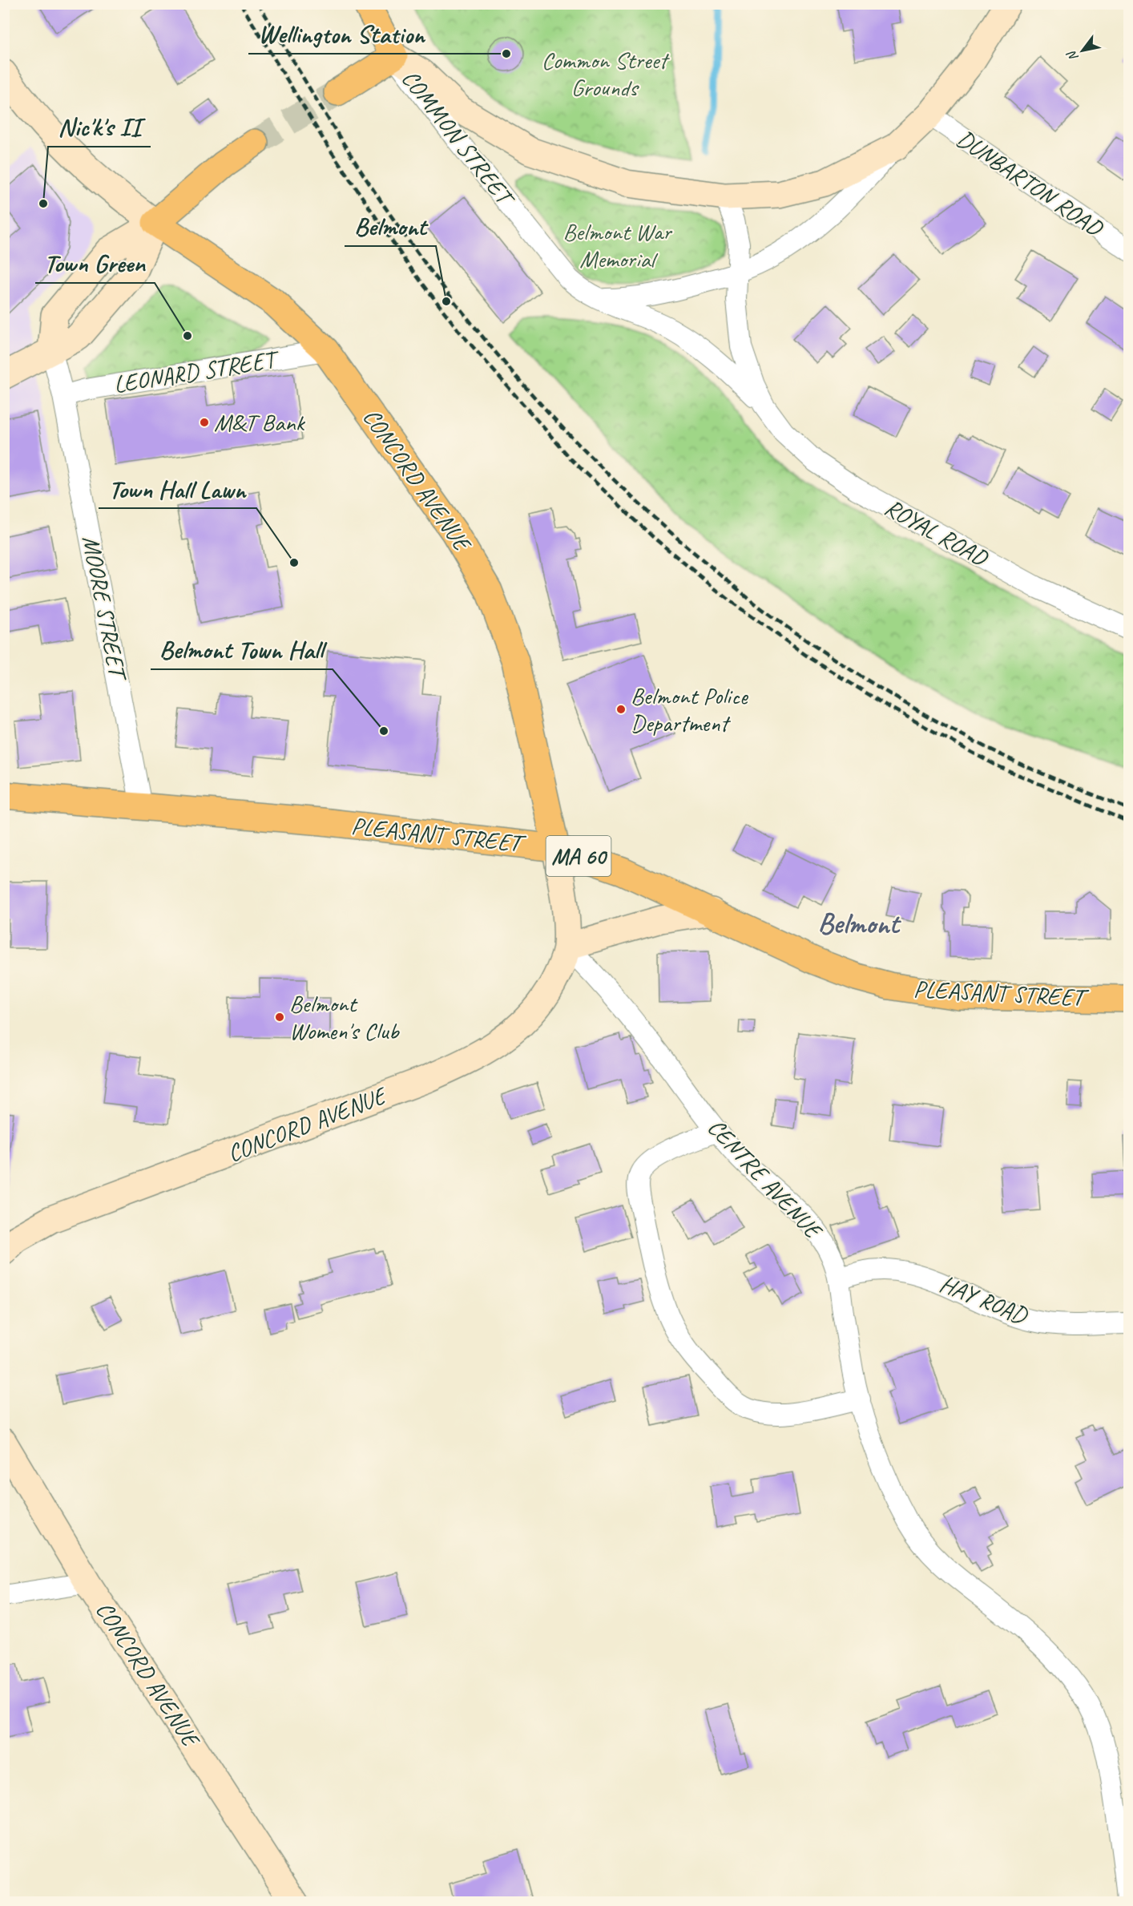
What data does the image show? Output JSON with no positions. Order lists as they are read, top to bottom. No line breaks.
{"streets":{"main road":["COMMON STREET","CONCORD AVENUE","PLEASANT STREET","MA 60"],"street":["DUNBARTON ROAD","LEONARD STREET","ROYAL ROAD","MOORE STREET","CENTRE AVENUE","HAY ROAD"]},"crossings":[["COMMON STREET","DUNBARTON ROAD"],["COMMON STREET","ROYAL ROAD"],["LEONARD STREET","CONCORD AVENUE"],["LEONARD STREET","MOORE STREET"],["CONCORD AVENUE","PLEASANT STREET"],["CONCORD AVENUE","CENTRE AVENUE"],["MOORE STREET","PLEASANT STREET"],["CENTRE AVENUE","HAY ROAD"]],"districts":["Belmont"],"parks":["Common Street Grounds","Belmont War Memorial"],"places":["Wellington Station","Nic'k's II","Belmont","Town Green","M&T Bank","Town Hall Lawn","Belmont Police Department","Belmont Town Hall","Belmont Women's Club"],"north":"bottom left"}
